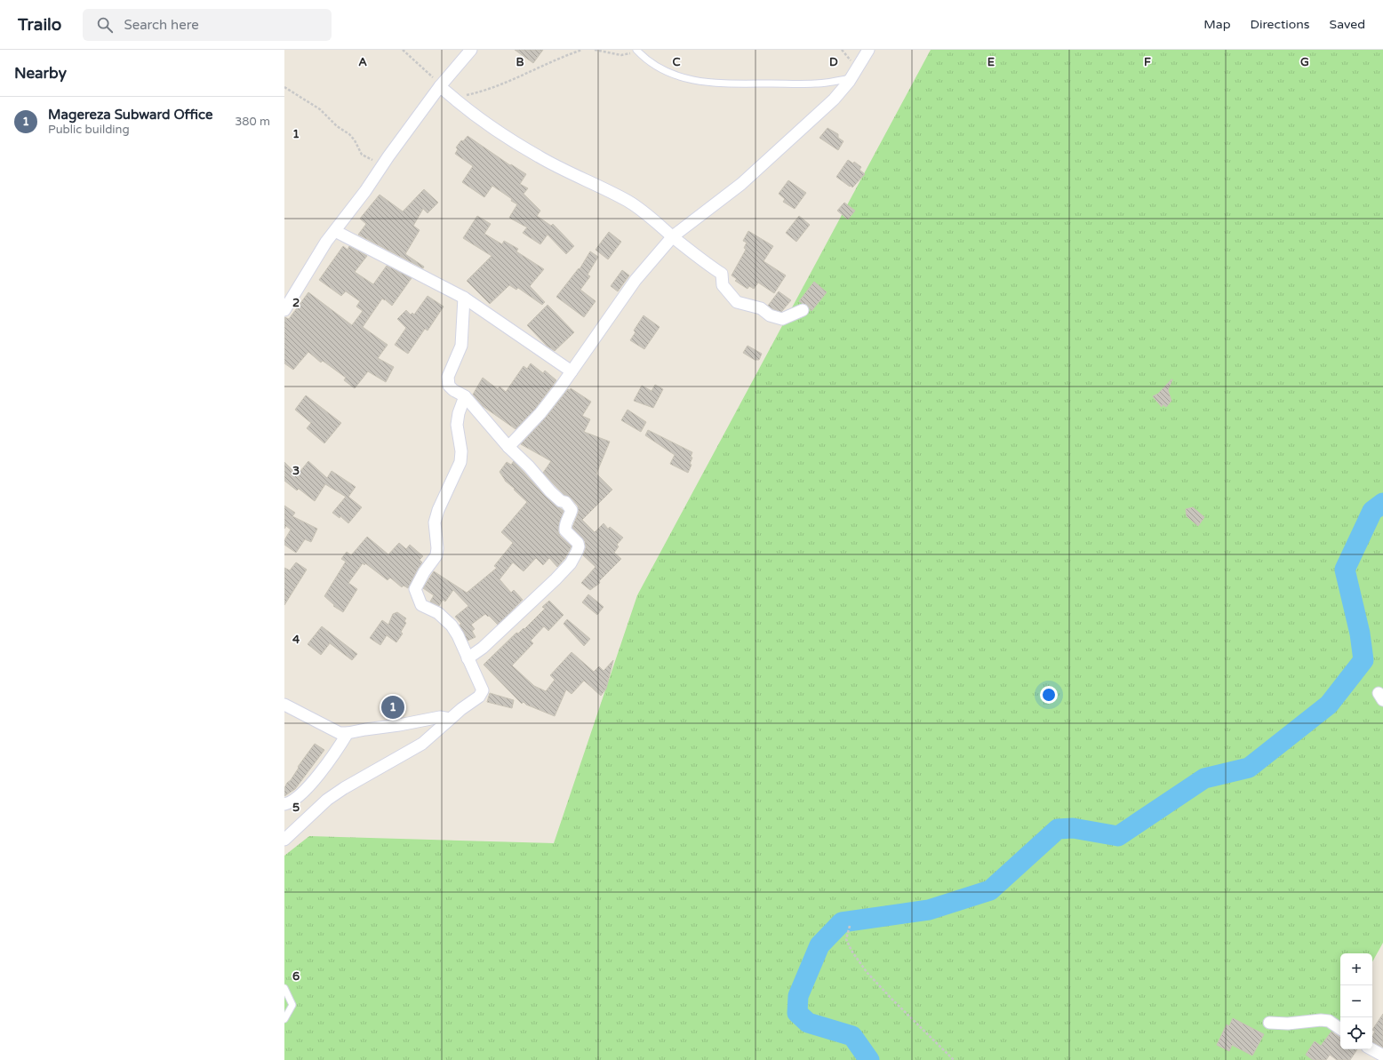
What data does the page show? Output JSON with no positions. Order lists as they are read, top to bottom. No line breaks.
{"page":{"header":"Trailo","search":"Search here","nav":["Map","Directions","Saved"],"heading":"Nearby","list":[{"mark":"1","name":"Magereza Subward Office","note":"Public building","value":"380 m"}],"pins":"1","map_buttons":["+","−"]},"grid":{"columns":["A","B","C","D","E","F","G"],"rows":["1","2","3","4","5","6"]}}
